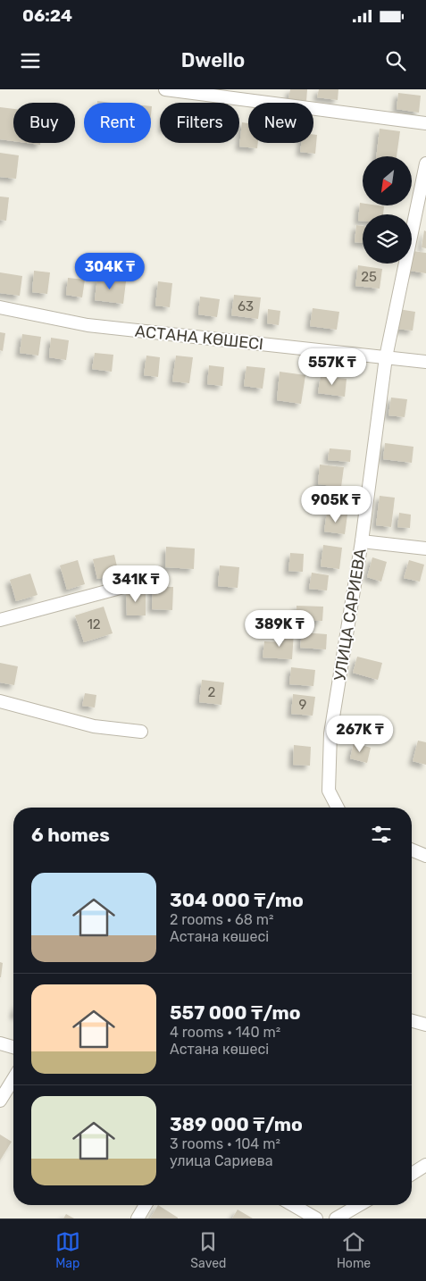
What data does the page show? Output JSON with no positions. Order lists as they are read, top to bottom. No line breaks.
{"streets":{"street":["АСТАНА КӨШЕСІ","УЛИЦА САРИЕВА"]},"crossings":[["АСТАНА КӨШЕСІ","УЛИЦА САРИЕВА"]],"house_numbers":["25","63","12","2","9"],"north":"bottom left","page":{"status":"06:24","header":"Dwello","chip":["Buy","Rent","Filters","New"],"price":["304K ₸","557K ₸","905K ₸","341K ₸","389K ₸","267K ₸"],"heading":"6 homes","list":[{"name":"304 000 ₸/mo","note":"2 rooms · 68 m² · Астана көшесі"},{"name":"557 000 ₸/mo","note":"4 rooms · 140 m² · Астана көшесі"},{"name":"389 000 ₸/mo","note":"3 rooms · 104 m² · улица Сариева"}],"tabs":["Map","Saved","Home"]}}
